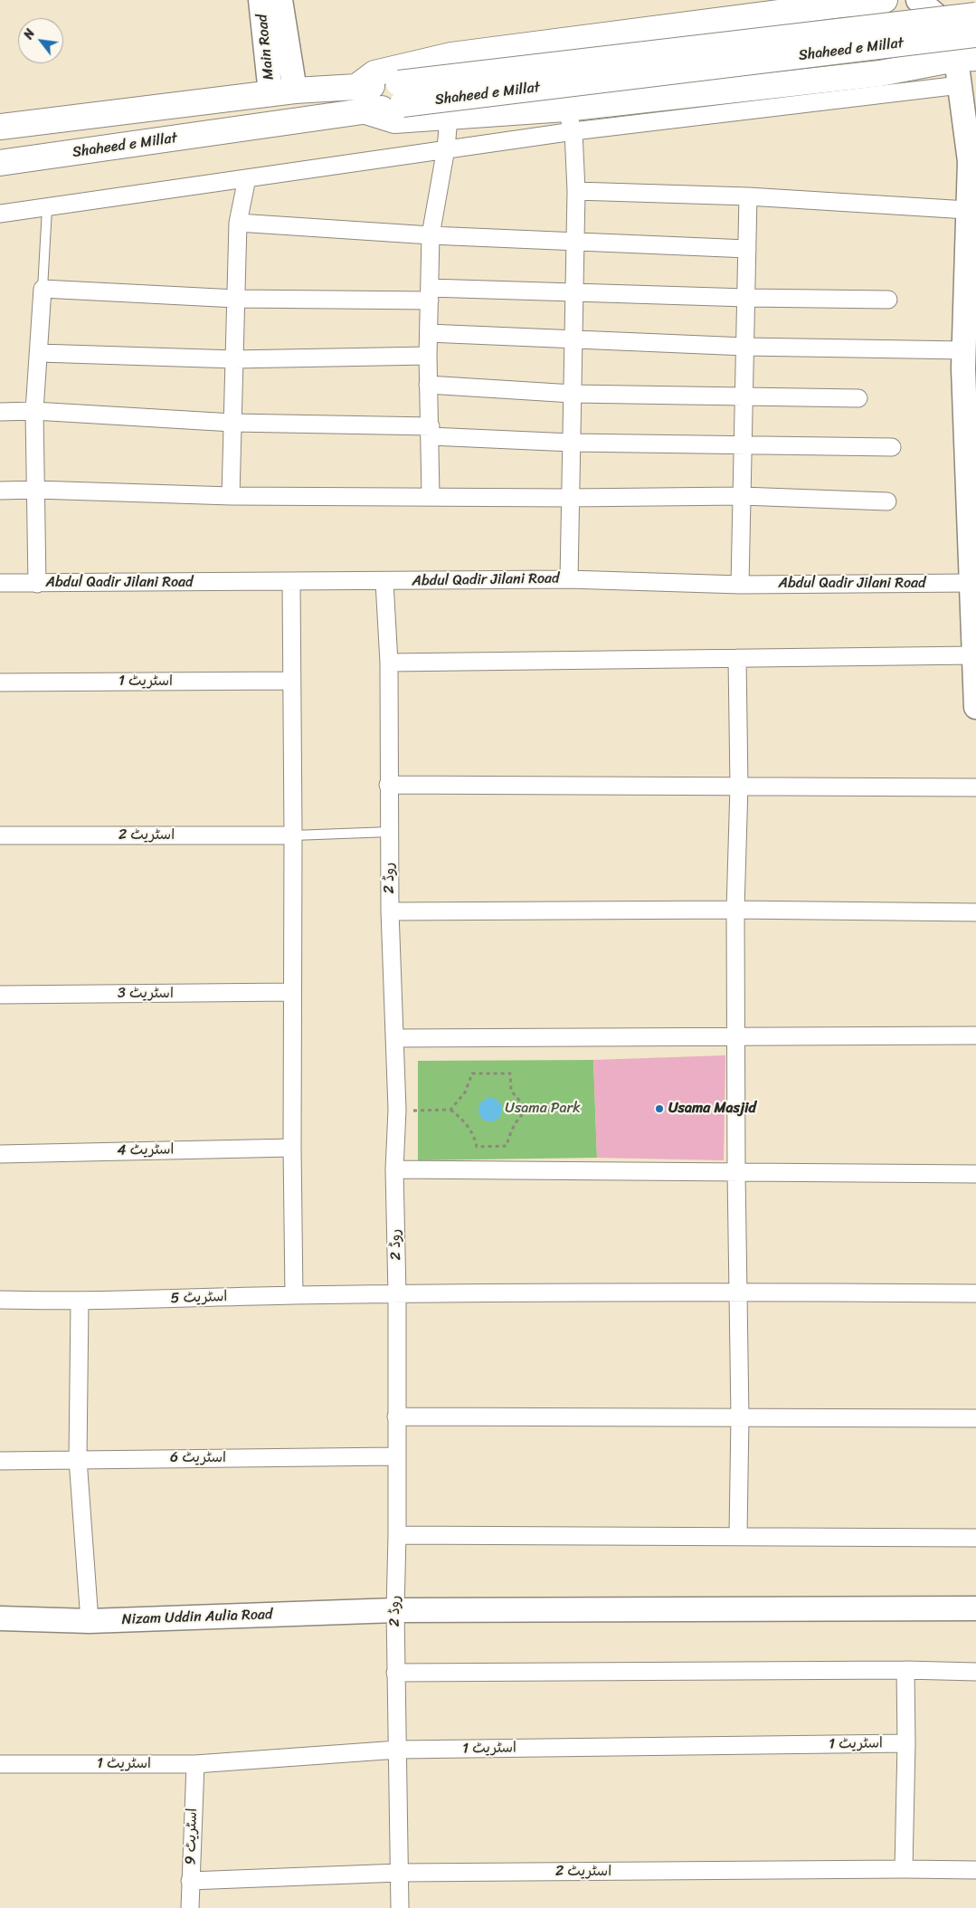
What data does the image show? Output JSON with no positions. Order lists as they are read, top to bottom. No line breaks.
{"streets":{"main road":["Main Road","Shaheed e Millat","Nizam Uddin Aulia Road"],"street":["Abdul Qadir Jilani Road","اسٹریٹ 1","اسٹریٹ 2","روڈ 2","اسٹریٹ 3","اسٹریٹ 4","اسٹریٹ 5","اسٹریٹ 6","اسٹریٹ 9"]},"crossings":[["Main Road","Shaheed e Millat"],["Abdul Qadir Jilani Road","روڈ 2"],["اسٹریٹ 1","روڈ 2"],["اسٹریٹ 1","اسٹریٹ 9"],["اسٹریٹ 2","روڈ 2"],["اسٹریٹ 2","اسٹریٹ 9"],["روڈ 2","اسٹریٹ 5"],["روڈ 2","اسٹریٹ 6"],["روڈ 2","Nizam Uddin Aulia Road"]],"parks":["Usama Park"],"places":["Usama Masjid"],"north":"top left"}
